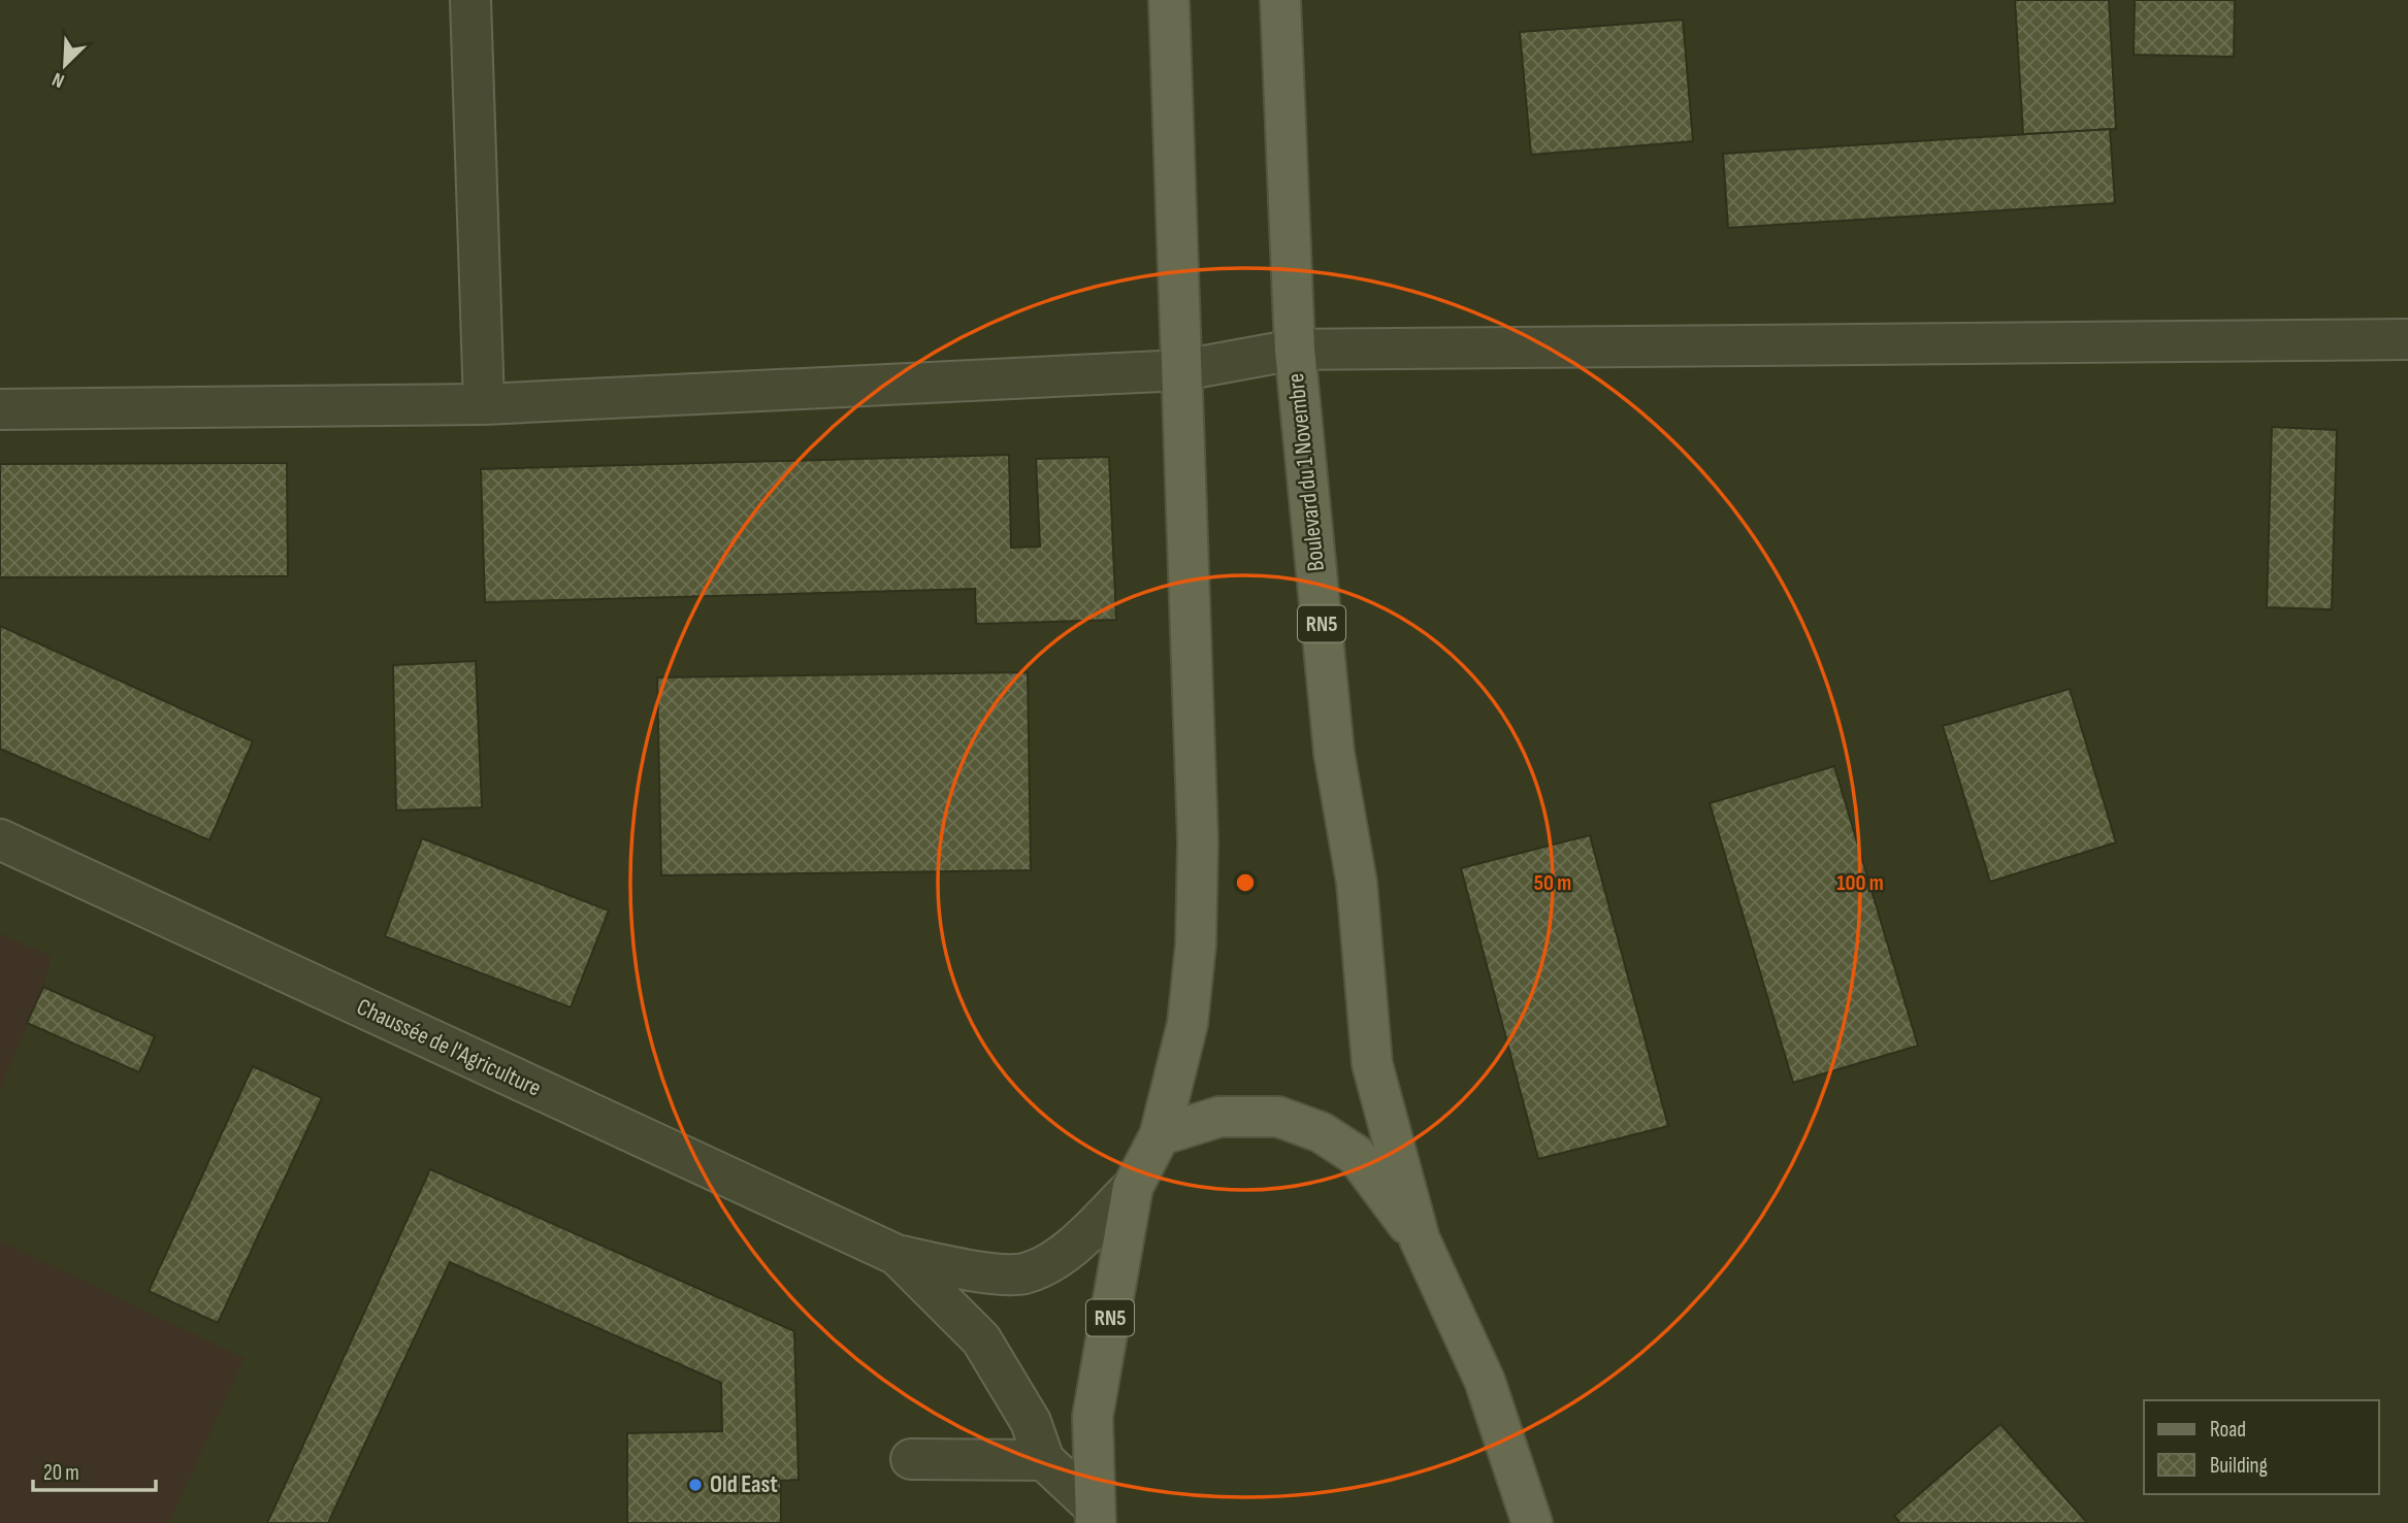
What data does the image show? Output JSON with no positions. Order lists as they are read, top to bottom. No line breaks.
{"streets":{"main road":["Boulevard du 1 Novembre","RN5"],"street":["Chaussée de l'Agriculture"]},"crossings":[["Boulevard du 1 Novembre","RN5"],["RN5","Chaussée de l'Agriculture"]],"places":["Old East"],"legend":["Road","Building"],"scale_bar":"20 m","north":"bottom left","rings":["50 m","100 m"]}
